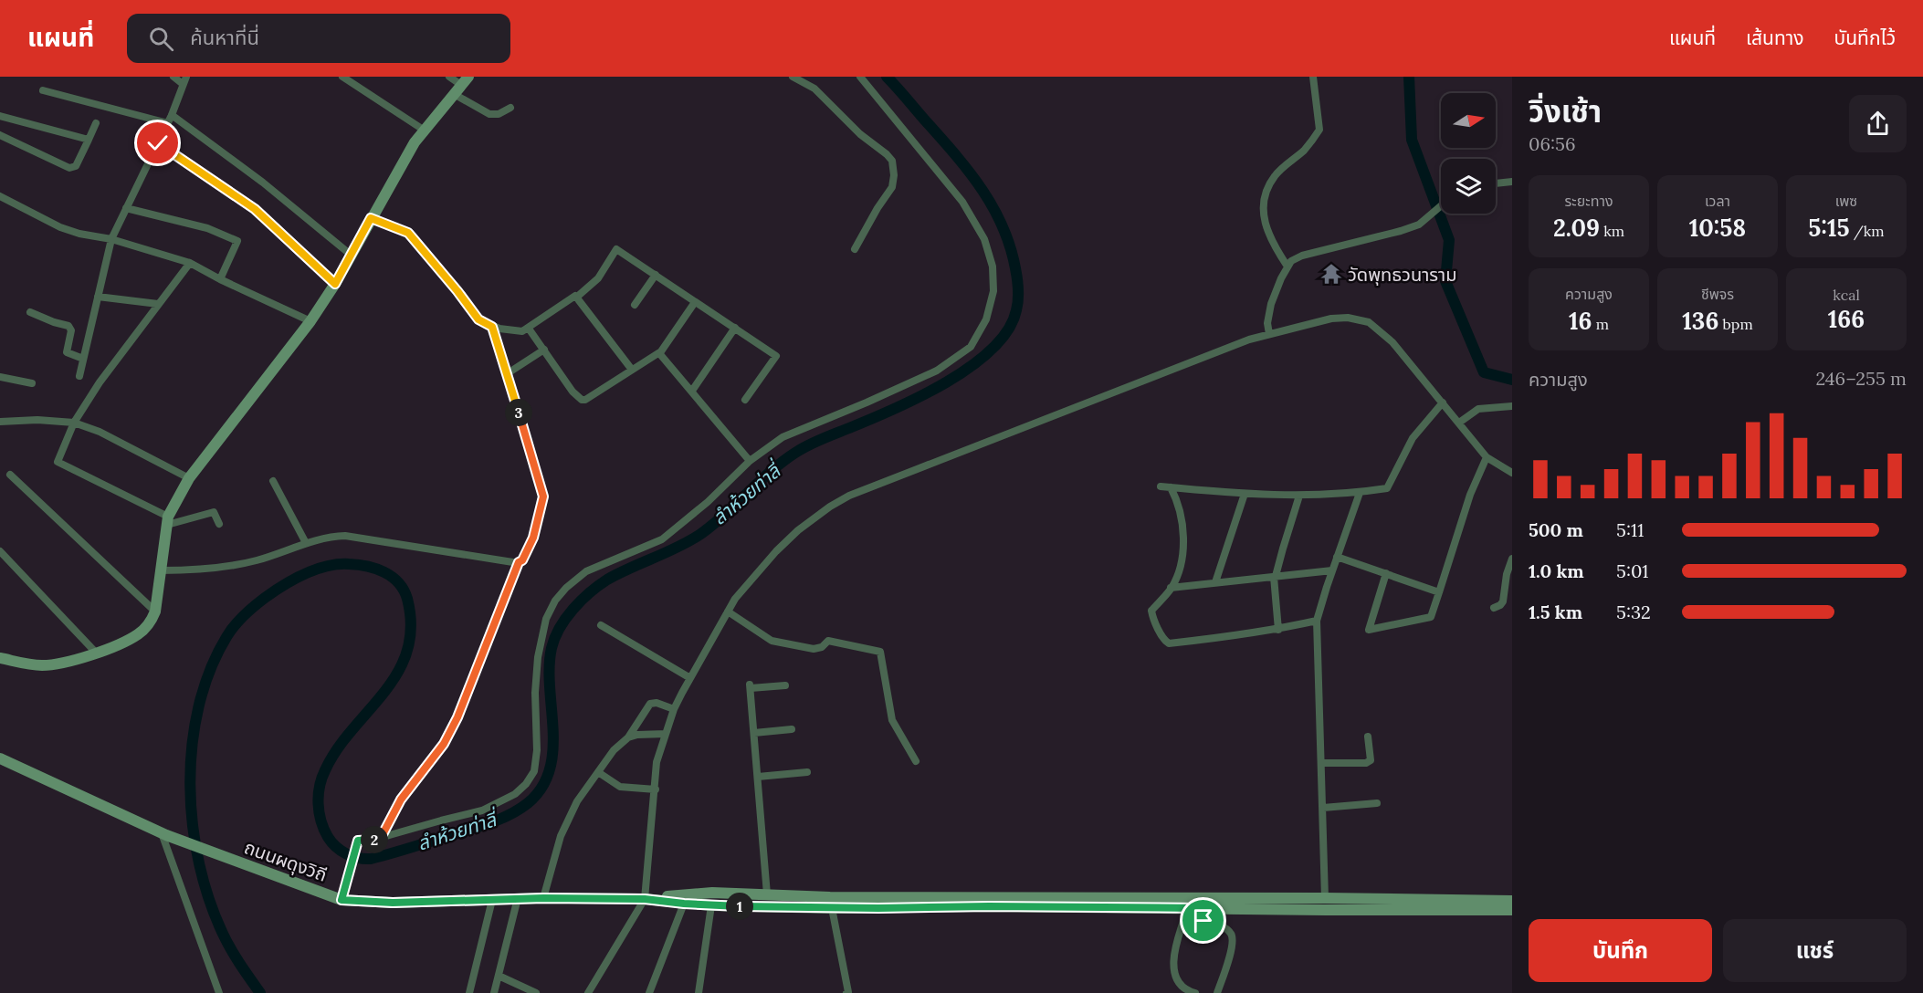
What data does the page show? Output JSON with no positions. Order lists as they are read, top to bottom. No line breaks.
{"streets":{"main road":["ถนนผดุงวิถี"]},"water":["ลำห้วยท่าลี่"],"places":{"temple":["วัดพุทธวนาราม"]},"north":"right","page":{"header":"แผนที่","search":"ค้นหาที่นี่","nav":["แผนที่","เส้นทาง","บันทึกไว้"],"heading":["วิ่งเช้า","06:56"],"stats":[["ระยะทาง","2.09 km"],["เวลา","10:58"],["เพซ","5:15 /km"],["ความสูง","16 m"],["ชีพจร","136 bpm"],["kcal","166"]],"chart":["ความสูง","246–255 m"],"pins":["3","2","1"],"list":[{"name":"500 m","note":"5:11"},{"name":"1.0 km","note":"5:01"},{"name":"1.5 km","note":"5:32"}],"buttons":["บันทึก","แชร์"]}}
